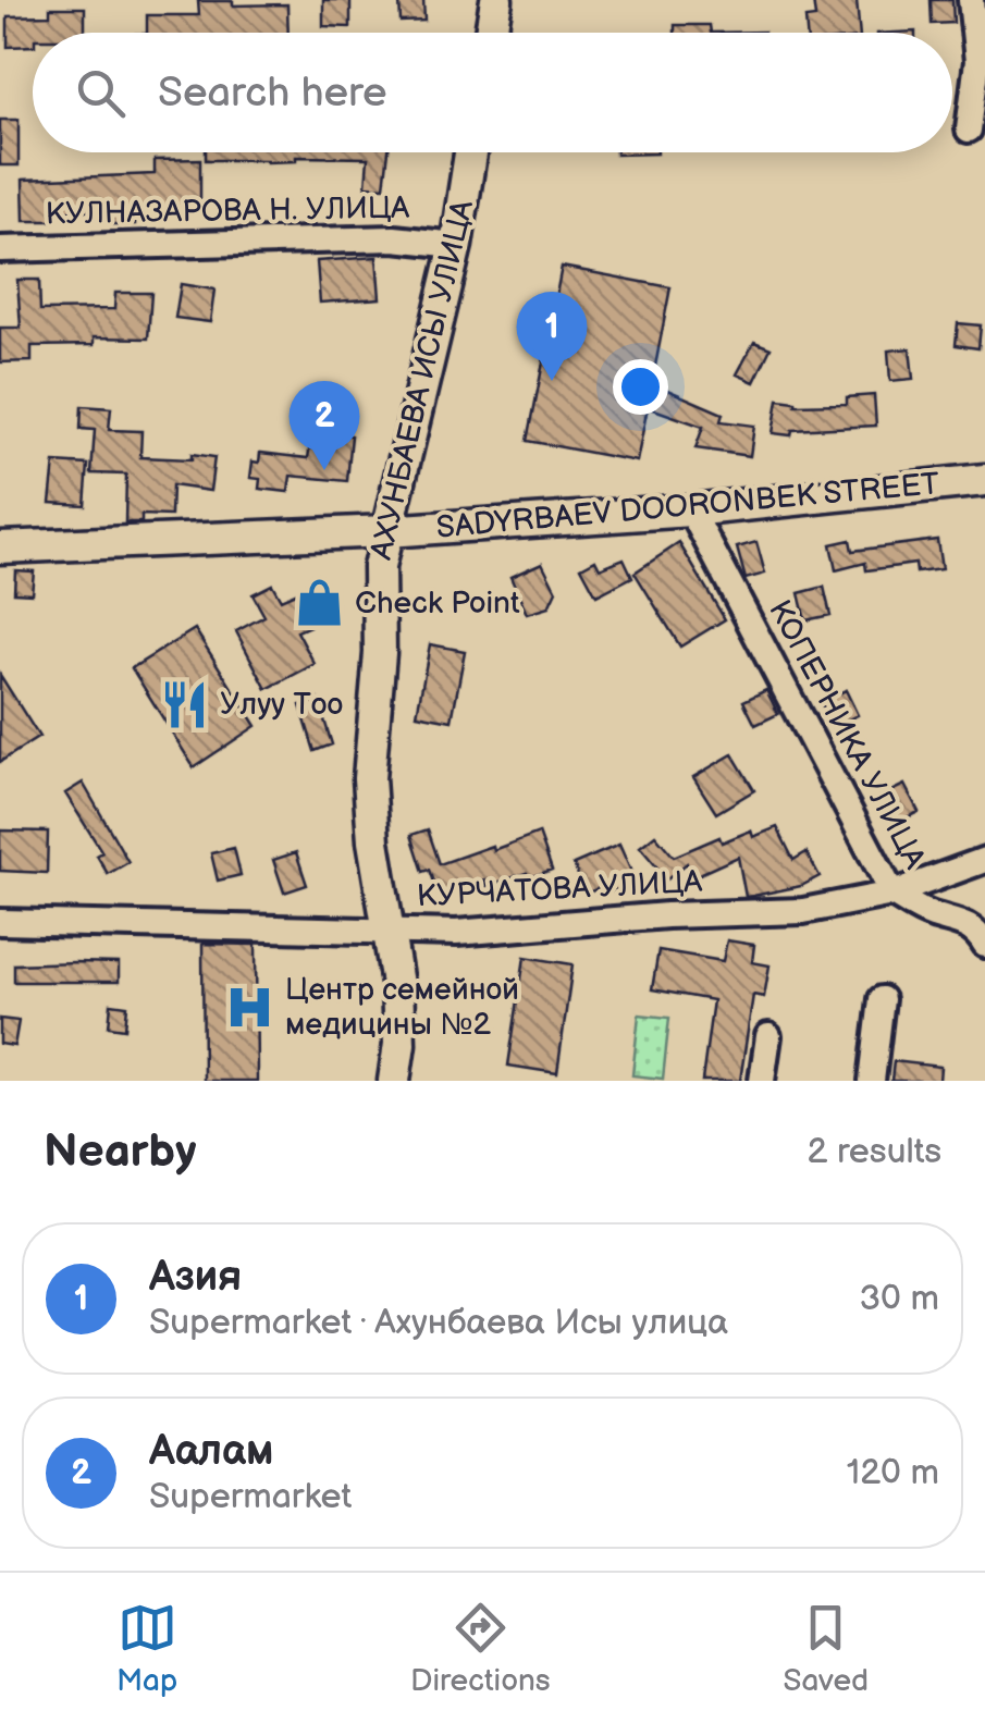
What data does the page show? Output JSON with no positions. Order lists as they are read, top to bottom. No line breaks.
{"streets":{"main road":["АХУНБАЕВА ИСЫ УЛИЦА","SADYRBAEV DOORONBEK STREET"],"street":["КУЛНАЗАРОВА Н. УЛИЦА","КОПЕРНИКА УЛИЦА","КУРЧАТОВА УЛИЦА"]},"crossings":[["КУЛНАЗАРОВА Н. УЛИЦА","АХУНБАЕВА ИСЫ УЛИЦА"],["АХУНБАЕВА ИСЫ УЛИЦА","SADYRBAEV DOORONBEK STREET"],["АХУНБАЕВА ИСЫ УЛИЦА","КУРЧАТОВА УЛИЦА"],["SADYRBAEV DOORONBEK STREET","КОПЕРНИКА УЛИЦА"],["КОПЕРНИКА УЛИЦА","КУРЧАТОВА УЛИЦА"]],"places":{"shop":["Check Point"],"restaurant":["Улуу Тоо"],"hospital":["Центр семейной медицины №2"]},"page":{"search":"Search here","pins":["1","2"],"heading":["Nearby","2 results"],"list":[{"mark":"1","name":"Азия","note":"Supermarket · Ахунбаева Исы улица","value":"30 m"},{"mark":"2","name":"Аалам","note":"Supermarket","value":"120 m"}],"nav":["Map","Directions","Saved"]}}
